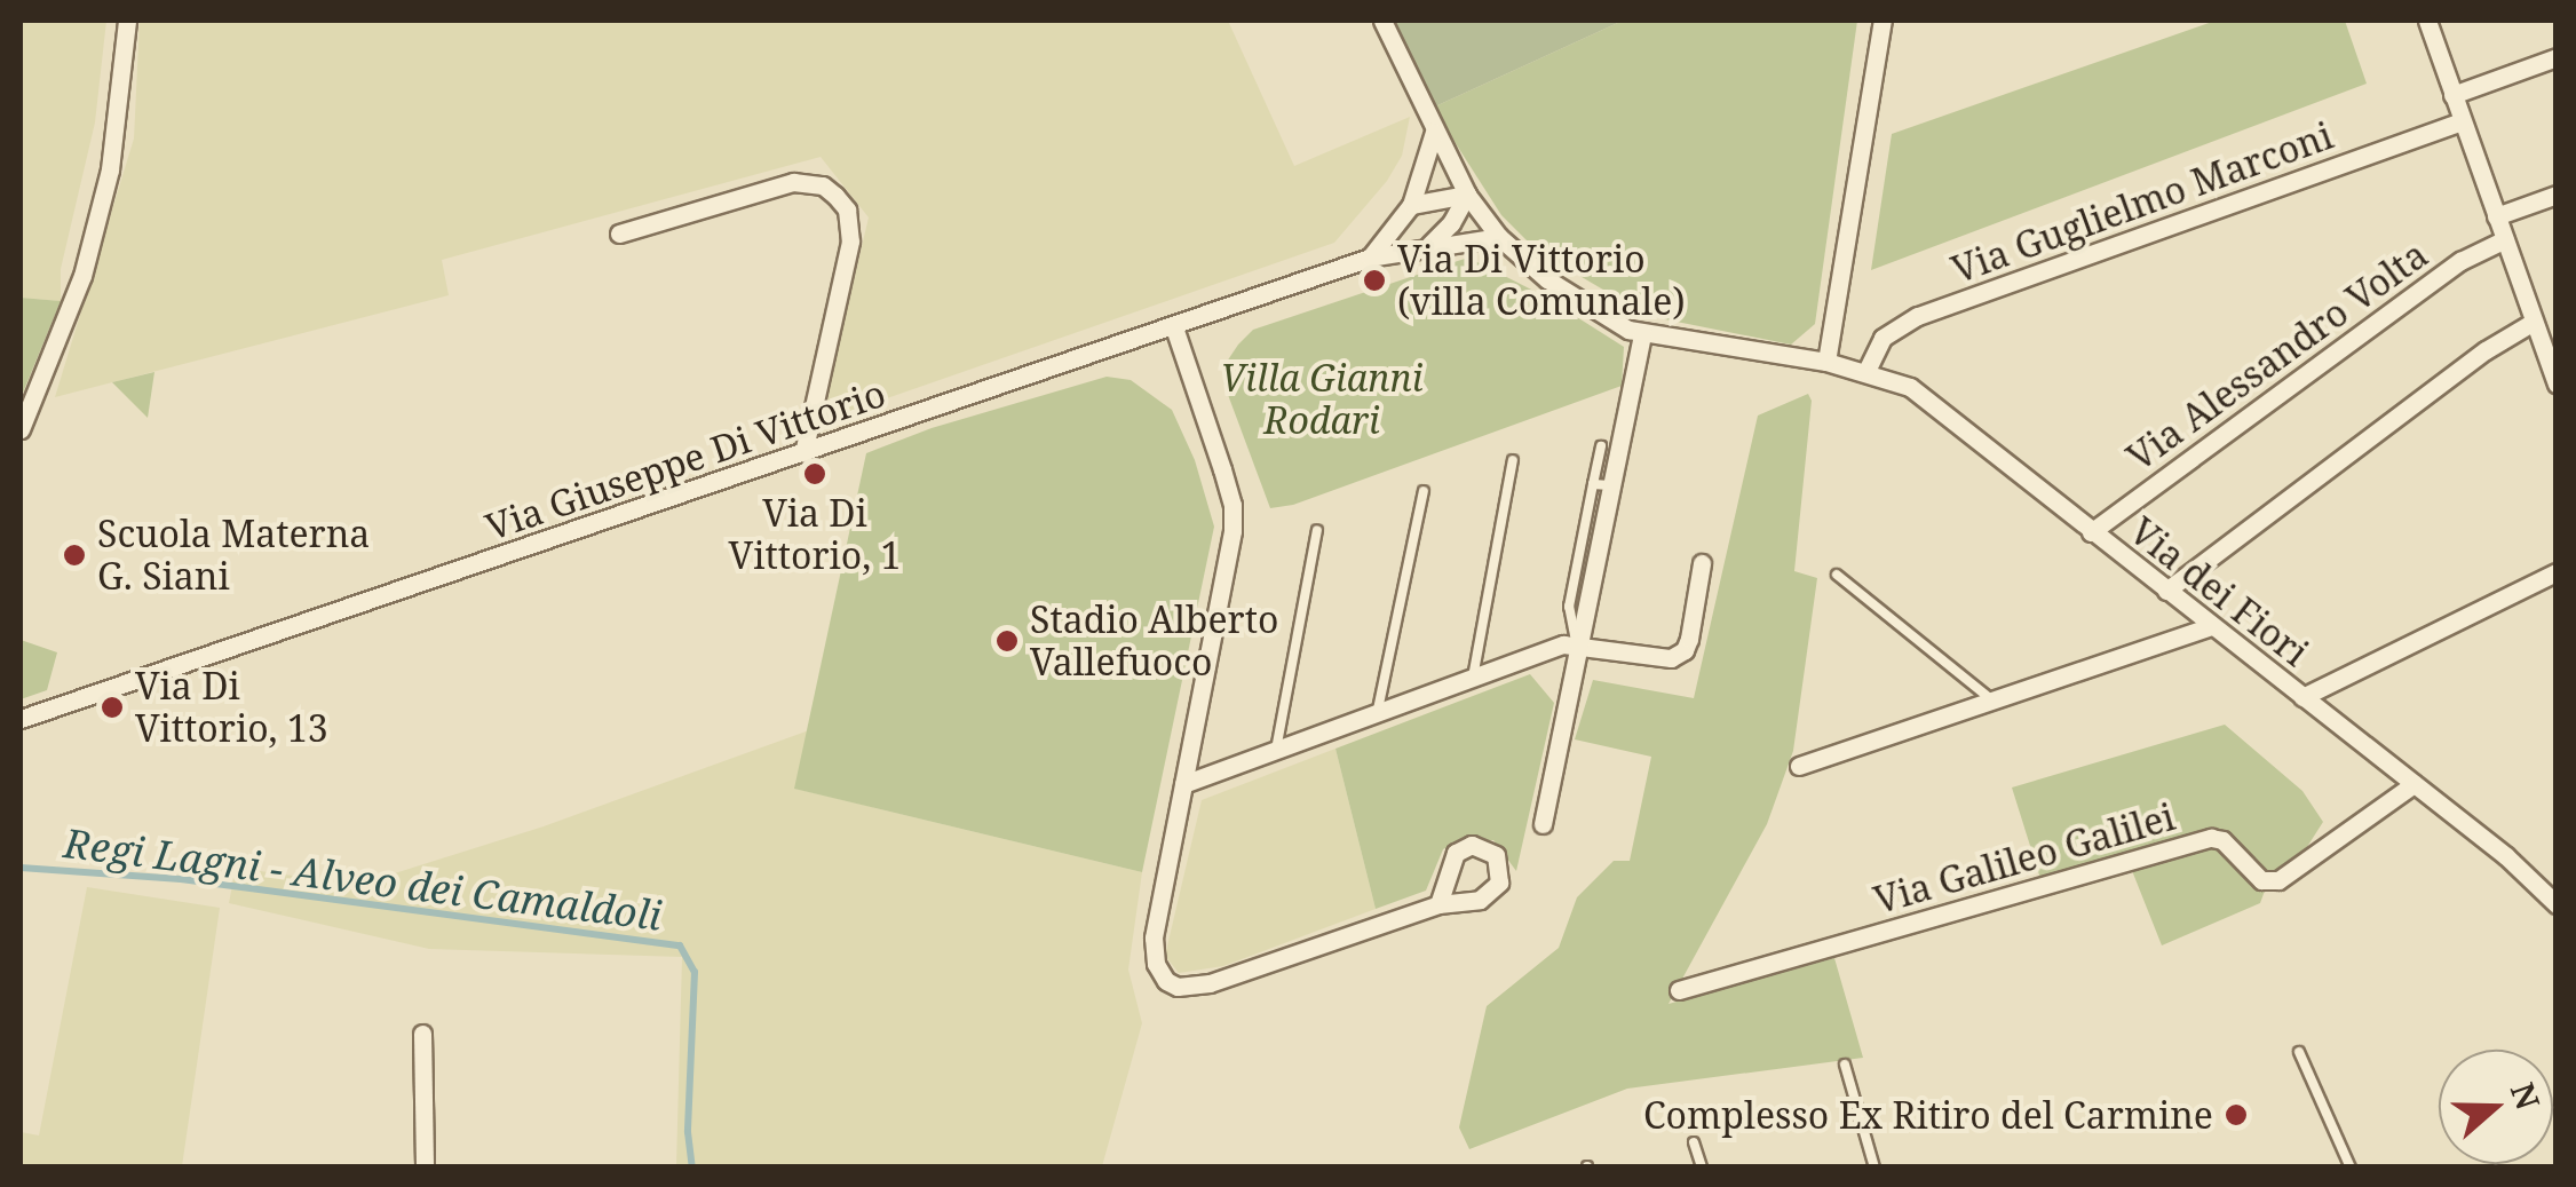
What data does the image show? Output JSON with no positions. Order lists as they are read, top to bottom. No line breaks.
{"streets":{"street":["Via Guglielmo Marconi","Via Alessandro Volta","Via Giuseppe Di Vittorio","Via dei Fiori","Via Galileo Galilei"]},"crossings":[["Via Guglielmo Marconi","Via dei Fiori"],["Via Alessandro Volta","Via dei Fiori"],["Via Giuseppe Di Vittorio","Via dei Fiori"],["Via dei Fiori","Via Galileo Galilei"]],"water":["Regi Lagni - Alveo dei Camaldoli"],"parks":["Villa Gianni Rodari"],"places":["Via Di Vittorio (villa Comunale)","Via Di Vittorio, 1","Scuola Materna G. Siani","Stadio Alberto Vallefuoco","Via Di Vittorio, 13","Complesso Ex Ritiro del Carmine"],"north":"right"}
